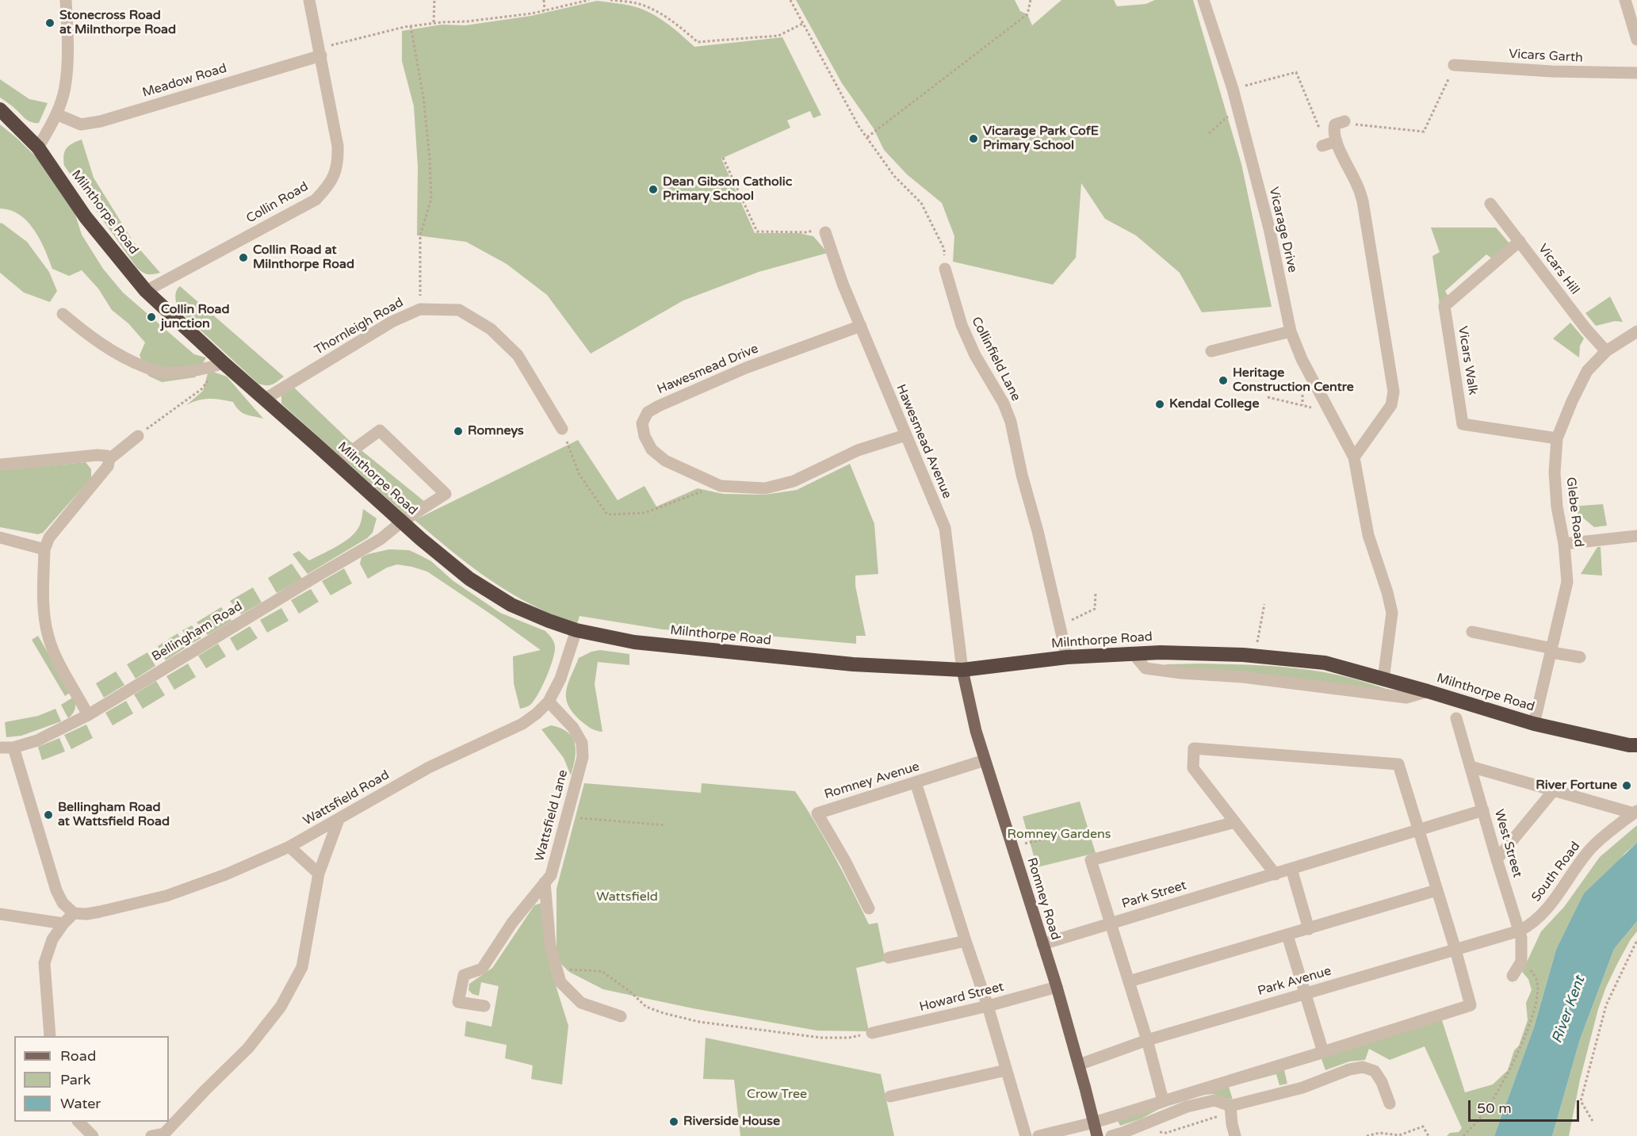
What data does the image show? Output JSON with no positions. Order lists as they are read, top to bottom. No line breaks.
{"streets":{"highway":["Milnthorpe Road"],"main road":["Romney Road"],"street":["Vicars Garth","Meadow Road","Collin Road","Vicarage Drive","Vicars Hill","Thornleigh Road","Collinfield Lane","Vicars Walk","Hawesmead Drive","Hawesmead Avenue","Glebe Road","Bellingham Road","Romney Avenue","Wattsfield Road","Wattsfield Lane","West Street","South Road","Park Street","Park Avenue","Howard Street"]},"crossings":[["Meadow Road","Collin Road"],["Collin Road","Milnthorpe Road"],["Milnthorpe Road","Vicarage Drive"],["Milnthorpe Road","Thornleigh Road"],["Milnthorpe Road","Collinfield Lane"],["Milnthorpe Road","Hawesmead Avenue"],["Milnthorpe Road","Glebe Road"],["Milnthorpe Road","Bellingham Road"],["Milnthorpe Road","Wattsfield Road"],["Milnthorpe Road","Romney Road"],["Vicars Hill","Vicars Walk"],["Vicars Hill","Glebe Road"],["Vicars Walk","Glebe Road"],["Hawesmead Drive","Hawesmead Avenue"],["Hawesmead Avenue","Romney Road"],["Romney Avenue","Romney Road"],["Wattsfield Road","Wattsfield Lane"],["West Street","South Road"],["West Street","Park Street"],["West Street","Park Avenue"],["South Road","Park Avenue"],["Park Street","Romney Road"],["Romney Road","Park Avenue"],["Romney Road","Howard Street"]],"water":["River Kent"],"parks":["Romney Gardens","Wattsfield","Crow Tree"],"places":["Stonecross Road at Milnthorpe Road","Vicarage Park CofE Primary School","Dean Gibson Catholic Primary School","Collin Road at Milnthorpe Road","Collin Road junction","Heritage Construction Centre","Kendal College","Romneys","River Fortune","Bellingham Road at Wattsfield Road","Riverside House"],"legend":["Road","Park","Water"],"scale_bar":"50 m"}
